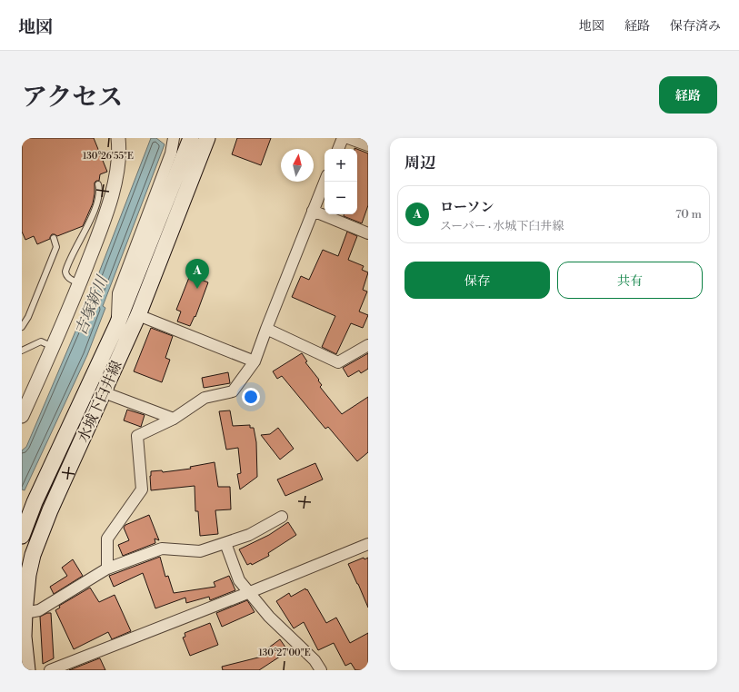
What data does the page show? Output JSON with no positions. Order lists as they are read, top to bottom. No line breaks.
{"streets":{"main road":["水城下臼井線"]},"water":["吉塚新川"],"north":"top","page":{"header":"地図","nav":["地図","経路","保存済み"],"title":"アクセス","buttons":["経路",["保存","共有"]],"heading":"周辺","map_buttons":["+","−"],"list":[{"mark":"A","name":"ローソン","note":"スーパー · 水城下臼井線","value":"70 m"}],"pins":"A"},"coordinates":["130°26'55\"E","130°27'00\"E"]}
